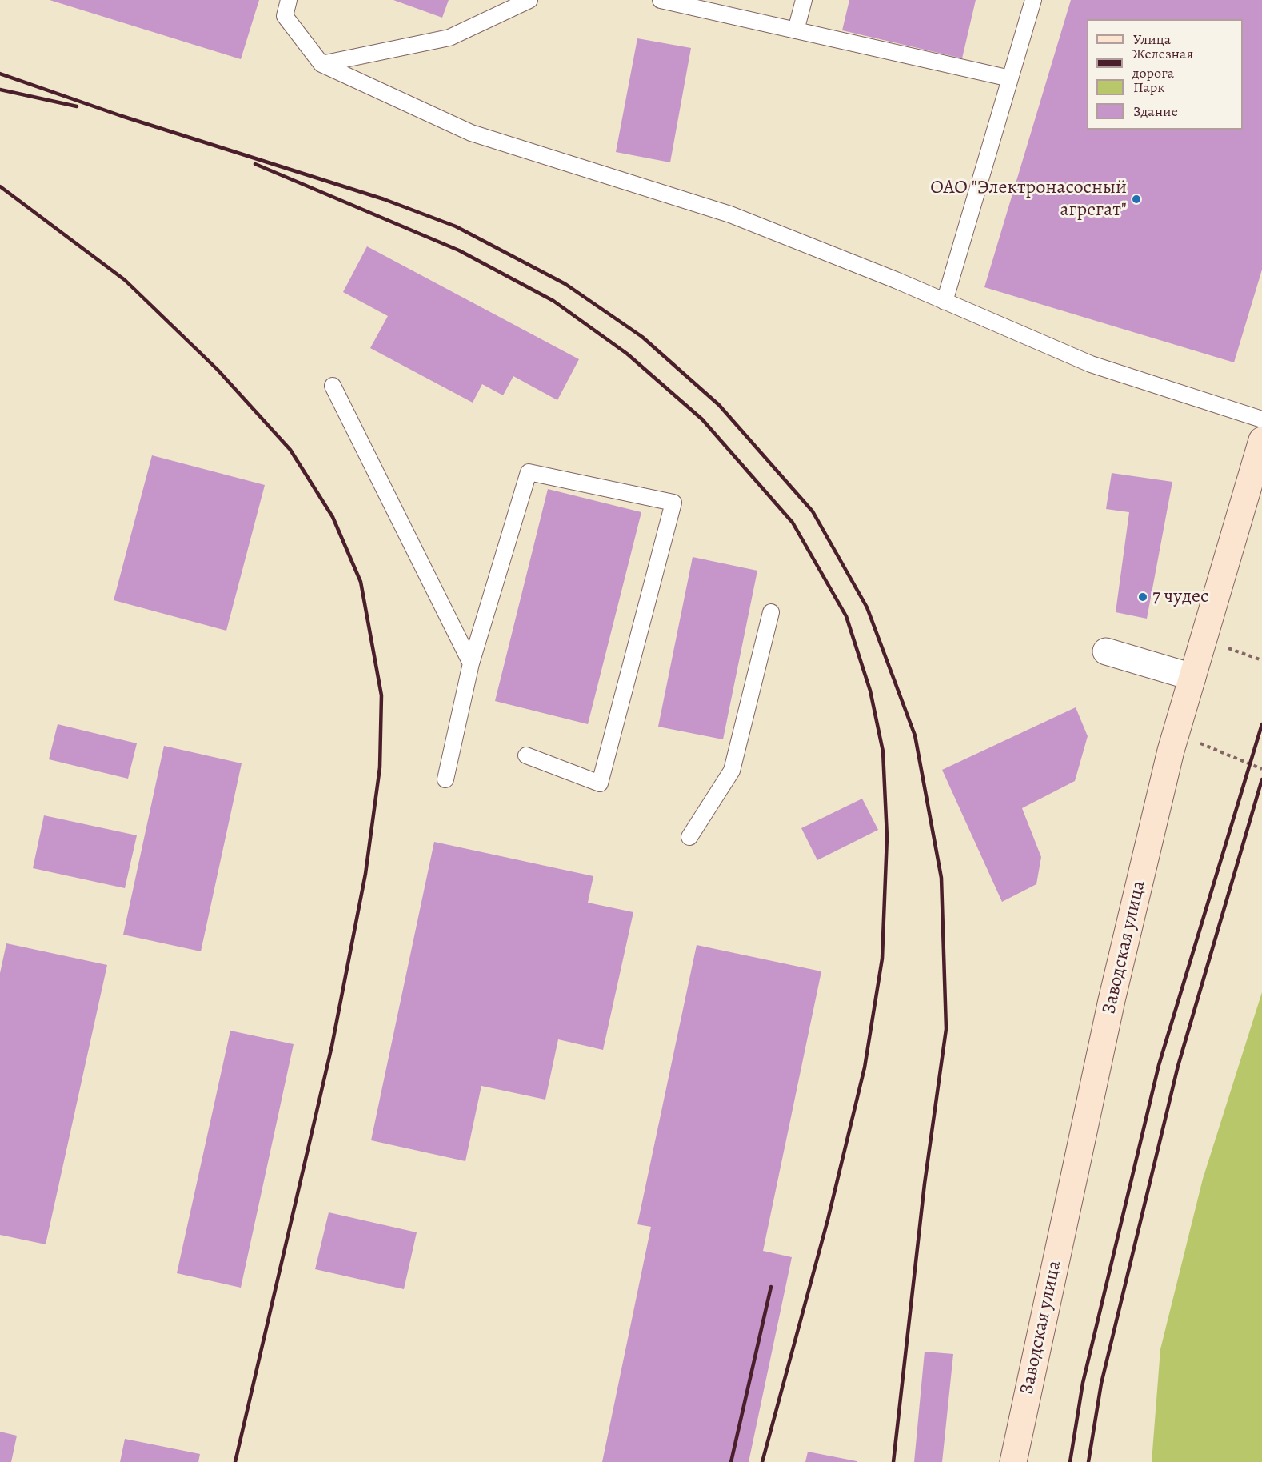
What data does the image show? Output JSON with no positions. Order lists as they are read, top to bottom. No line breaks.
{"streets":{"main road":["Заводская улица"]},"places":["ОАО \"Электронасосный агрегат\"","7 чудес"],"legend":["Улица","Железная дорога","Парк","Здание"]}
